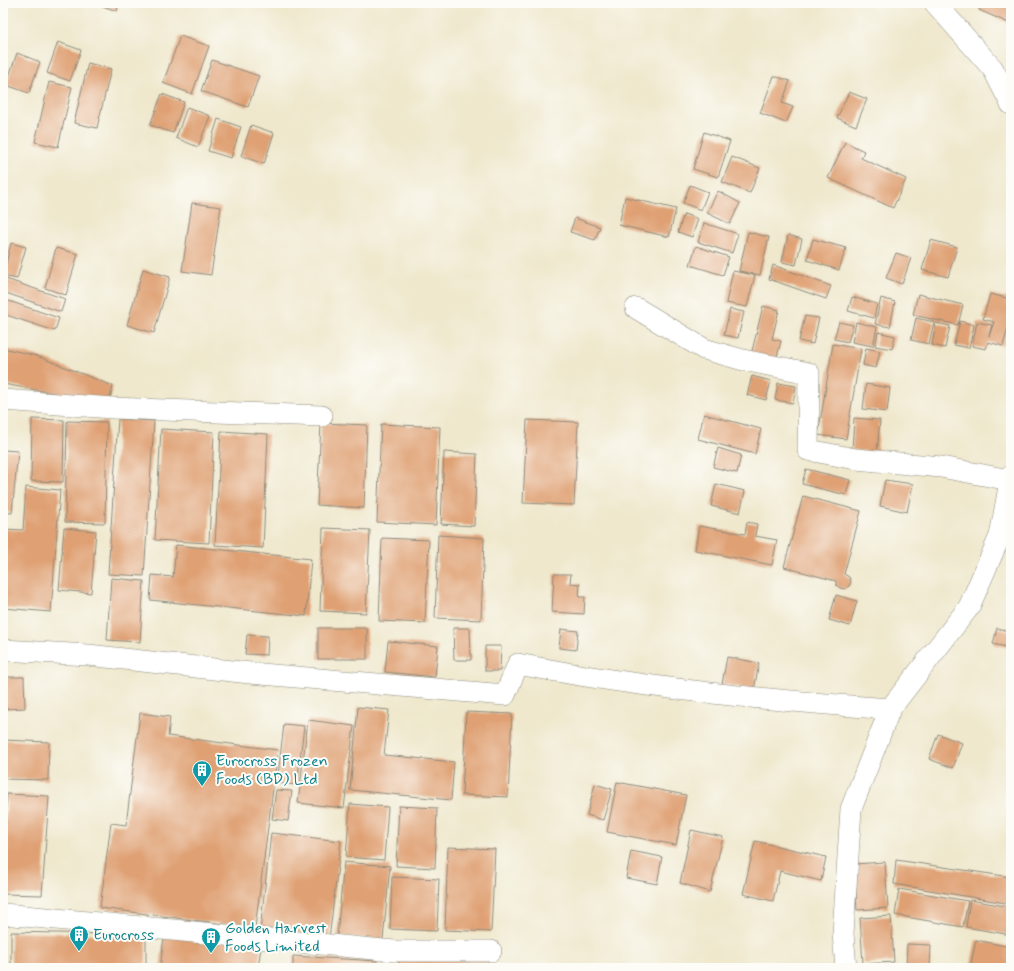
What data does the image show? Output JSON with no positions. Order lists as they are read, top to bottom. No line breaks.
{"places":{"building":["Eurocross Frozen Foods (BD) Ltd","Eurocross","Golden Harvest Foods Limited"]}}
